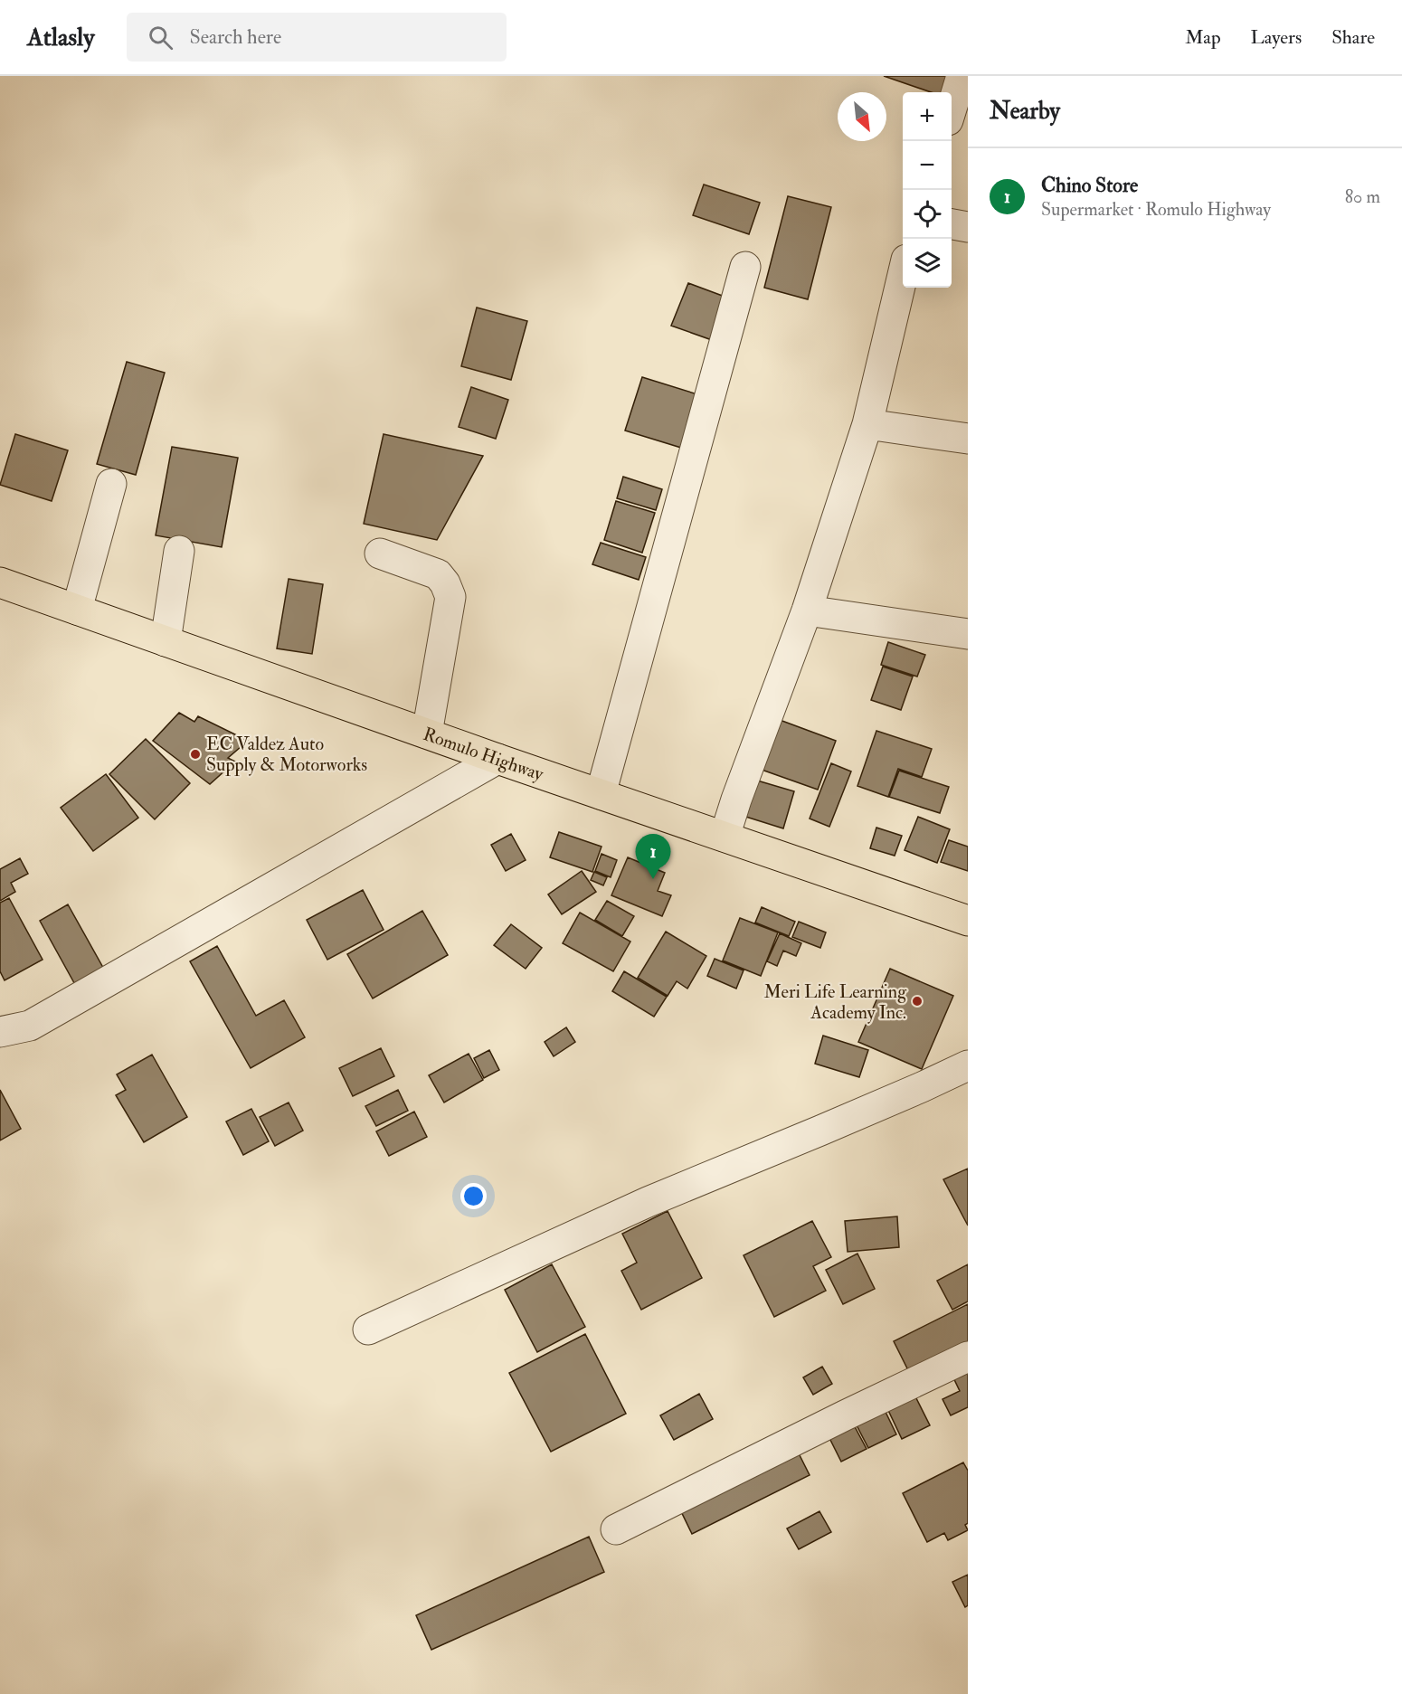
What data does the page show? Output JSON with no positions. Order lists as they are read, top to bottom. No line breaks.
{"streets":{"highway":["Romulo Highway"]},"places":["EC Valdez Auto Supply & Motorworks","Meri Life Learning Academy Inc."],"north":"bottom right","page":{"header":"Atlasly","search":"Search here","nav":["Map","Layers","Share"],"heading":"Nearby","map_buttons":["+","−"],"list":[{"mark":"1","name":"Chino Store","note":"Supermarket · Romulo Highway","value":"80 m"}],"pins":"1"}}
